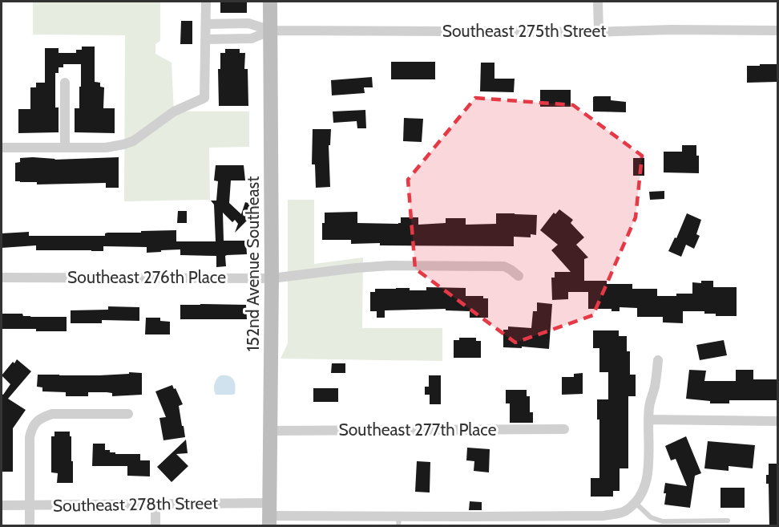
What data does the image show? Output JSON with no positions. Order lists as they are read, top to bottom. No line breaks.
{"streets":{"street":["Southeast 275th Street","152nd Avenue Southeast","Southeast 276th Place","Southeast 277th Place","Southeast 278th Street"]},"crossings":[["Southeast 275th Street","152nd Avenue Southeast"],["152nd Avenue Southeast","Southeast 276th Place"],["152nd Avenue Southeast","Southeast 277th Place"],["152nd Avenue Southeast","Southeast 278th Street"]]}
